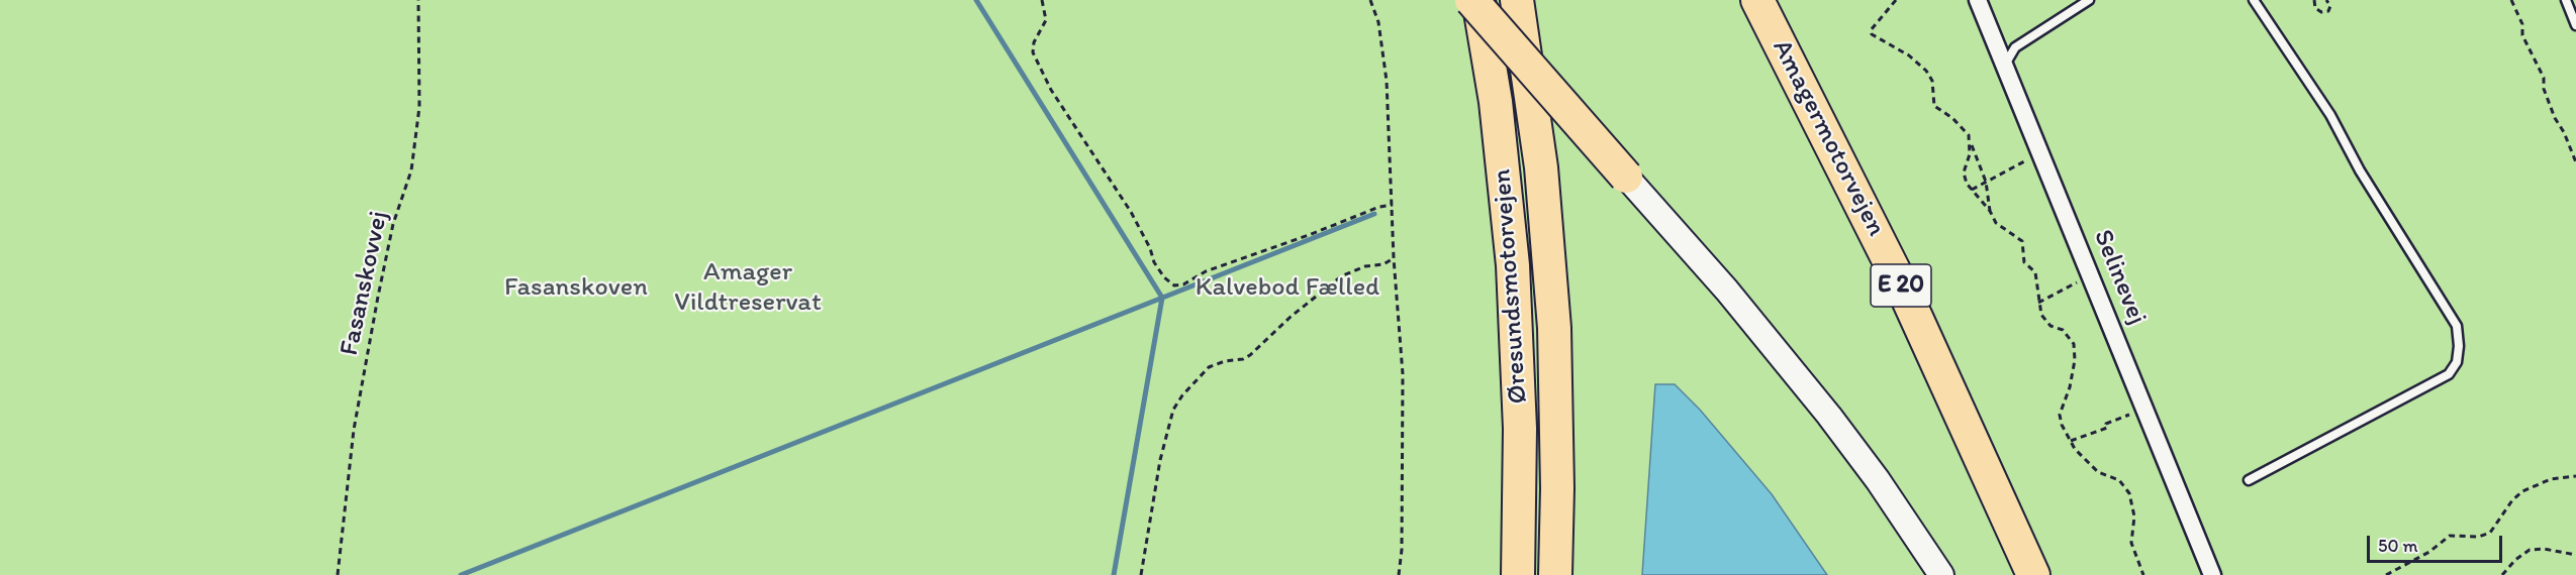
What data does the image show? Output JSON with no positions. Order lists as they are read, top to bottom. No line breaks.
{"streets":{"highway":["Amagermotorvejen","E 20","Øresundsmotorvejen"],"street":["Selinevej"],"path":["Fasanskovvej"]},"parks":["Amager Vildtreservat","Fasanskoven","Kalvebod Fælled"],"scale_bar":"50 m"}
